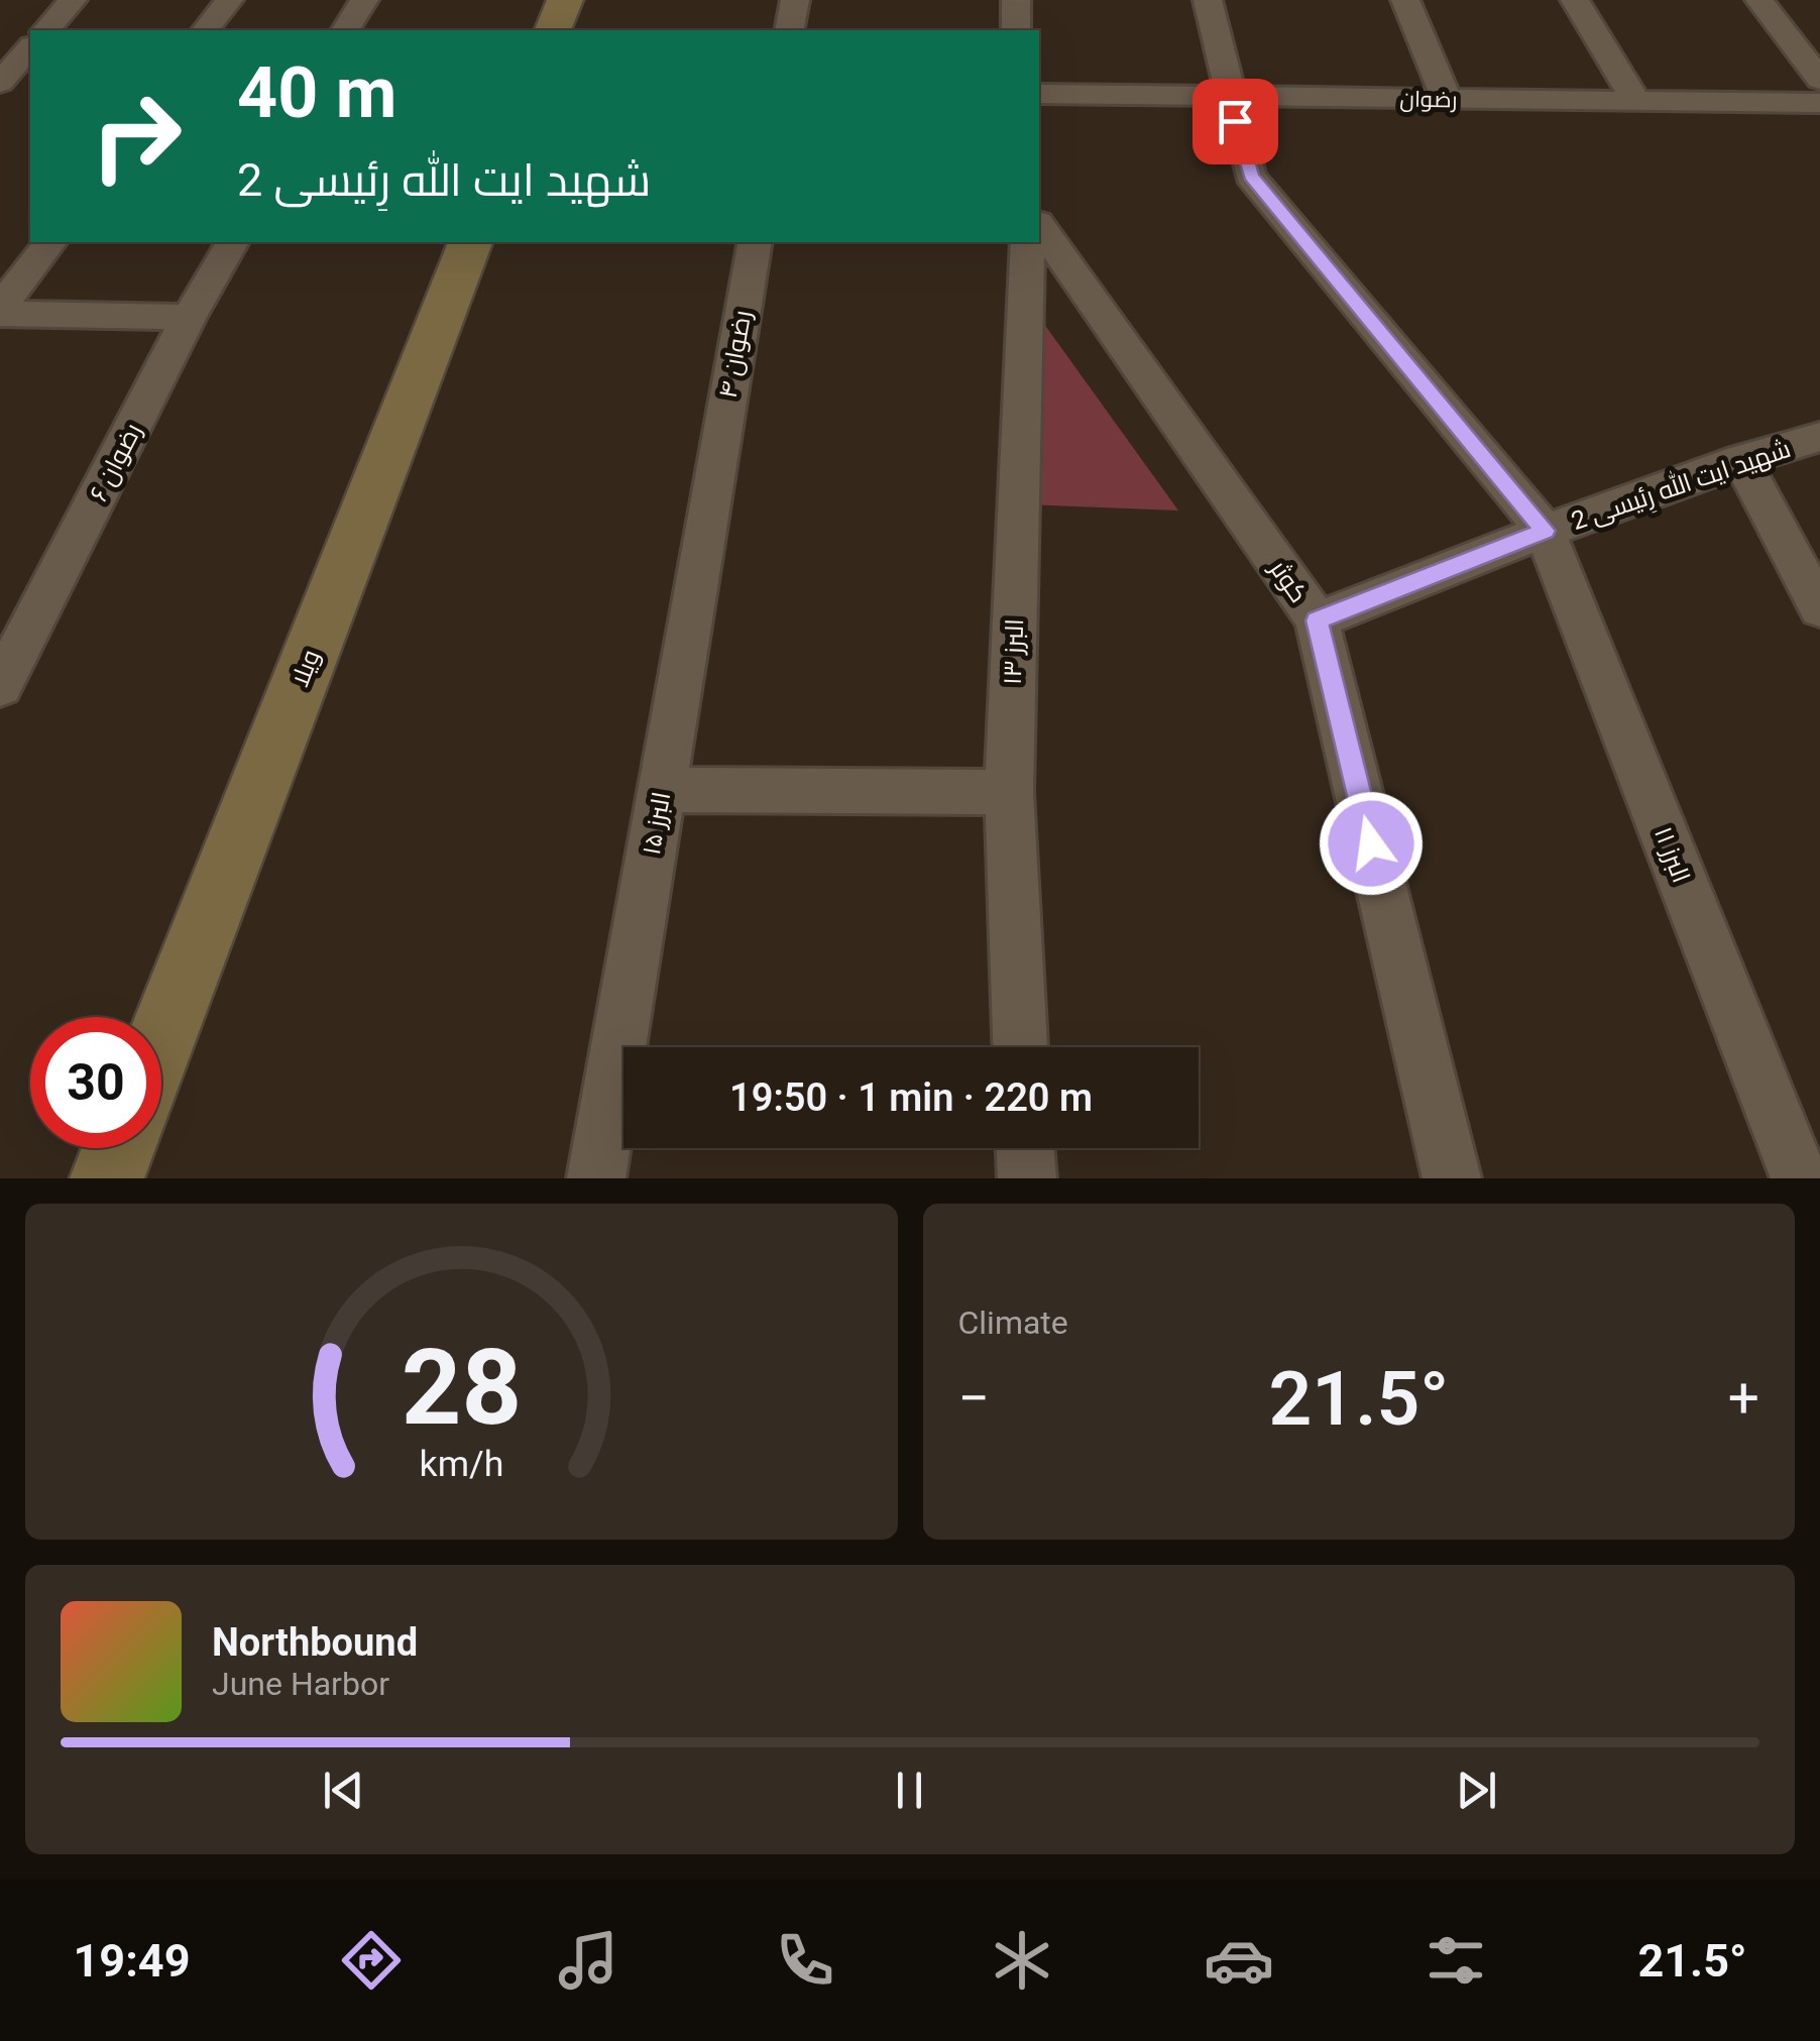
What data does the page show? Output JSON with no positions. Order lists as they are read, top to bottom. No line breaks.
{"streets":{"main road":["ویلا"],"street":["رضوان","رضوان ۴","رضوان ۶","شهید ایت الله رِئیسی 2","کوثر","البرز ۱۳","البرز ۱۵","البرز ۱۱"]},"crossings":[["رضوان","البرز ۱۱"],["رضوان ۴","البرز ۱۵"],["شهید ایت الله رِئیسی 2","کوثر"],["شهید ایت الله رِئیسی 2","البرز ۱۱"]],"page":{"turn":["40 m","شهید ایت الله رِئیسی 2"],"limit":"30","trip":"19:50 · 1 min · 220 m","tile":"Climate","heat":["−","21.5°","+"],"song":["Northbound","June Harbor"],"tabs":["19:49","21.5°"],"gauge":["28","km/h"]}}
